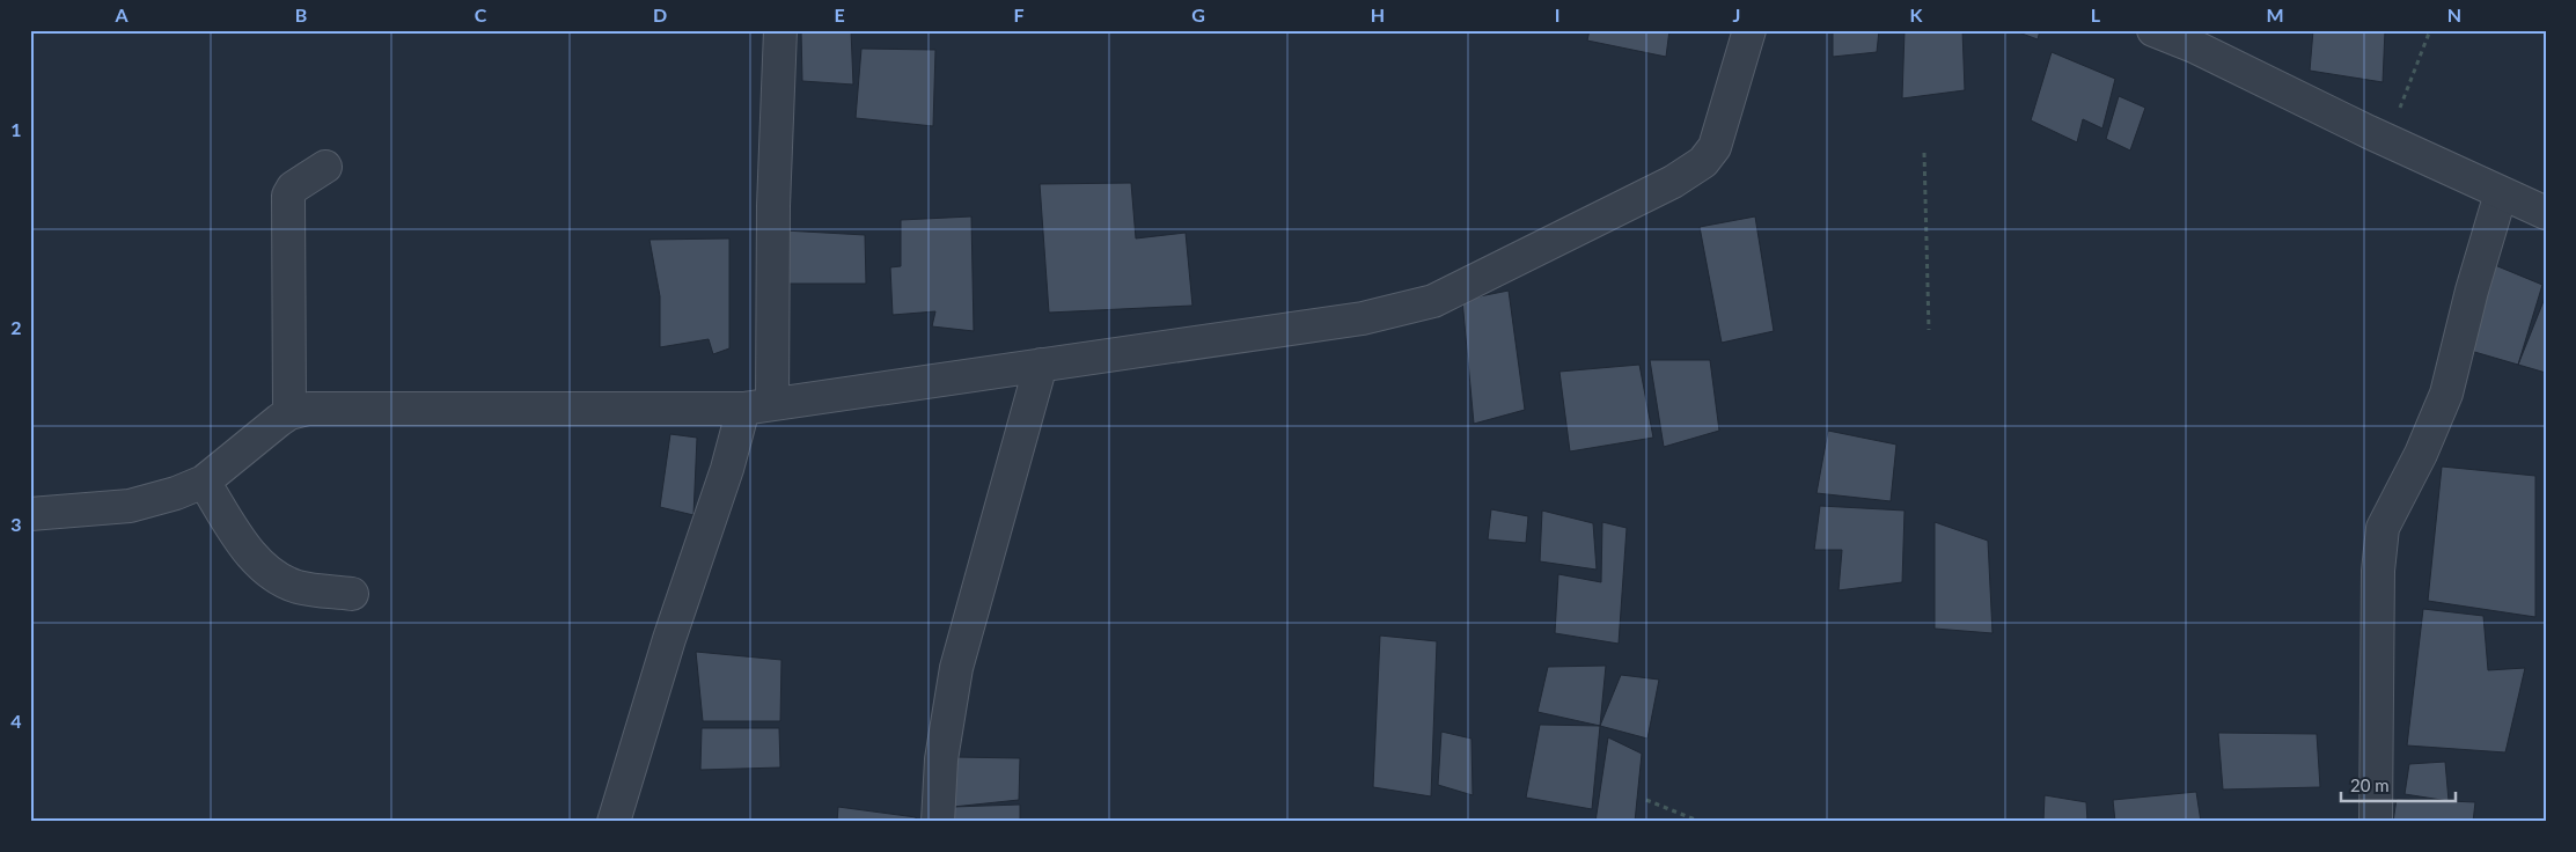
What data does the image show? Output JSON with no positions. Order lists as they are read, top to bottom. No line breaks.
{"scale_bar":"20 m","grid":{"columns":["A","B","C","D","E","F","G","H","I","J","K","L","M","N"],"rows":["1","2","3","4"]}}
